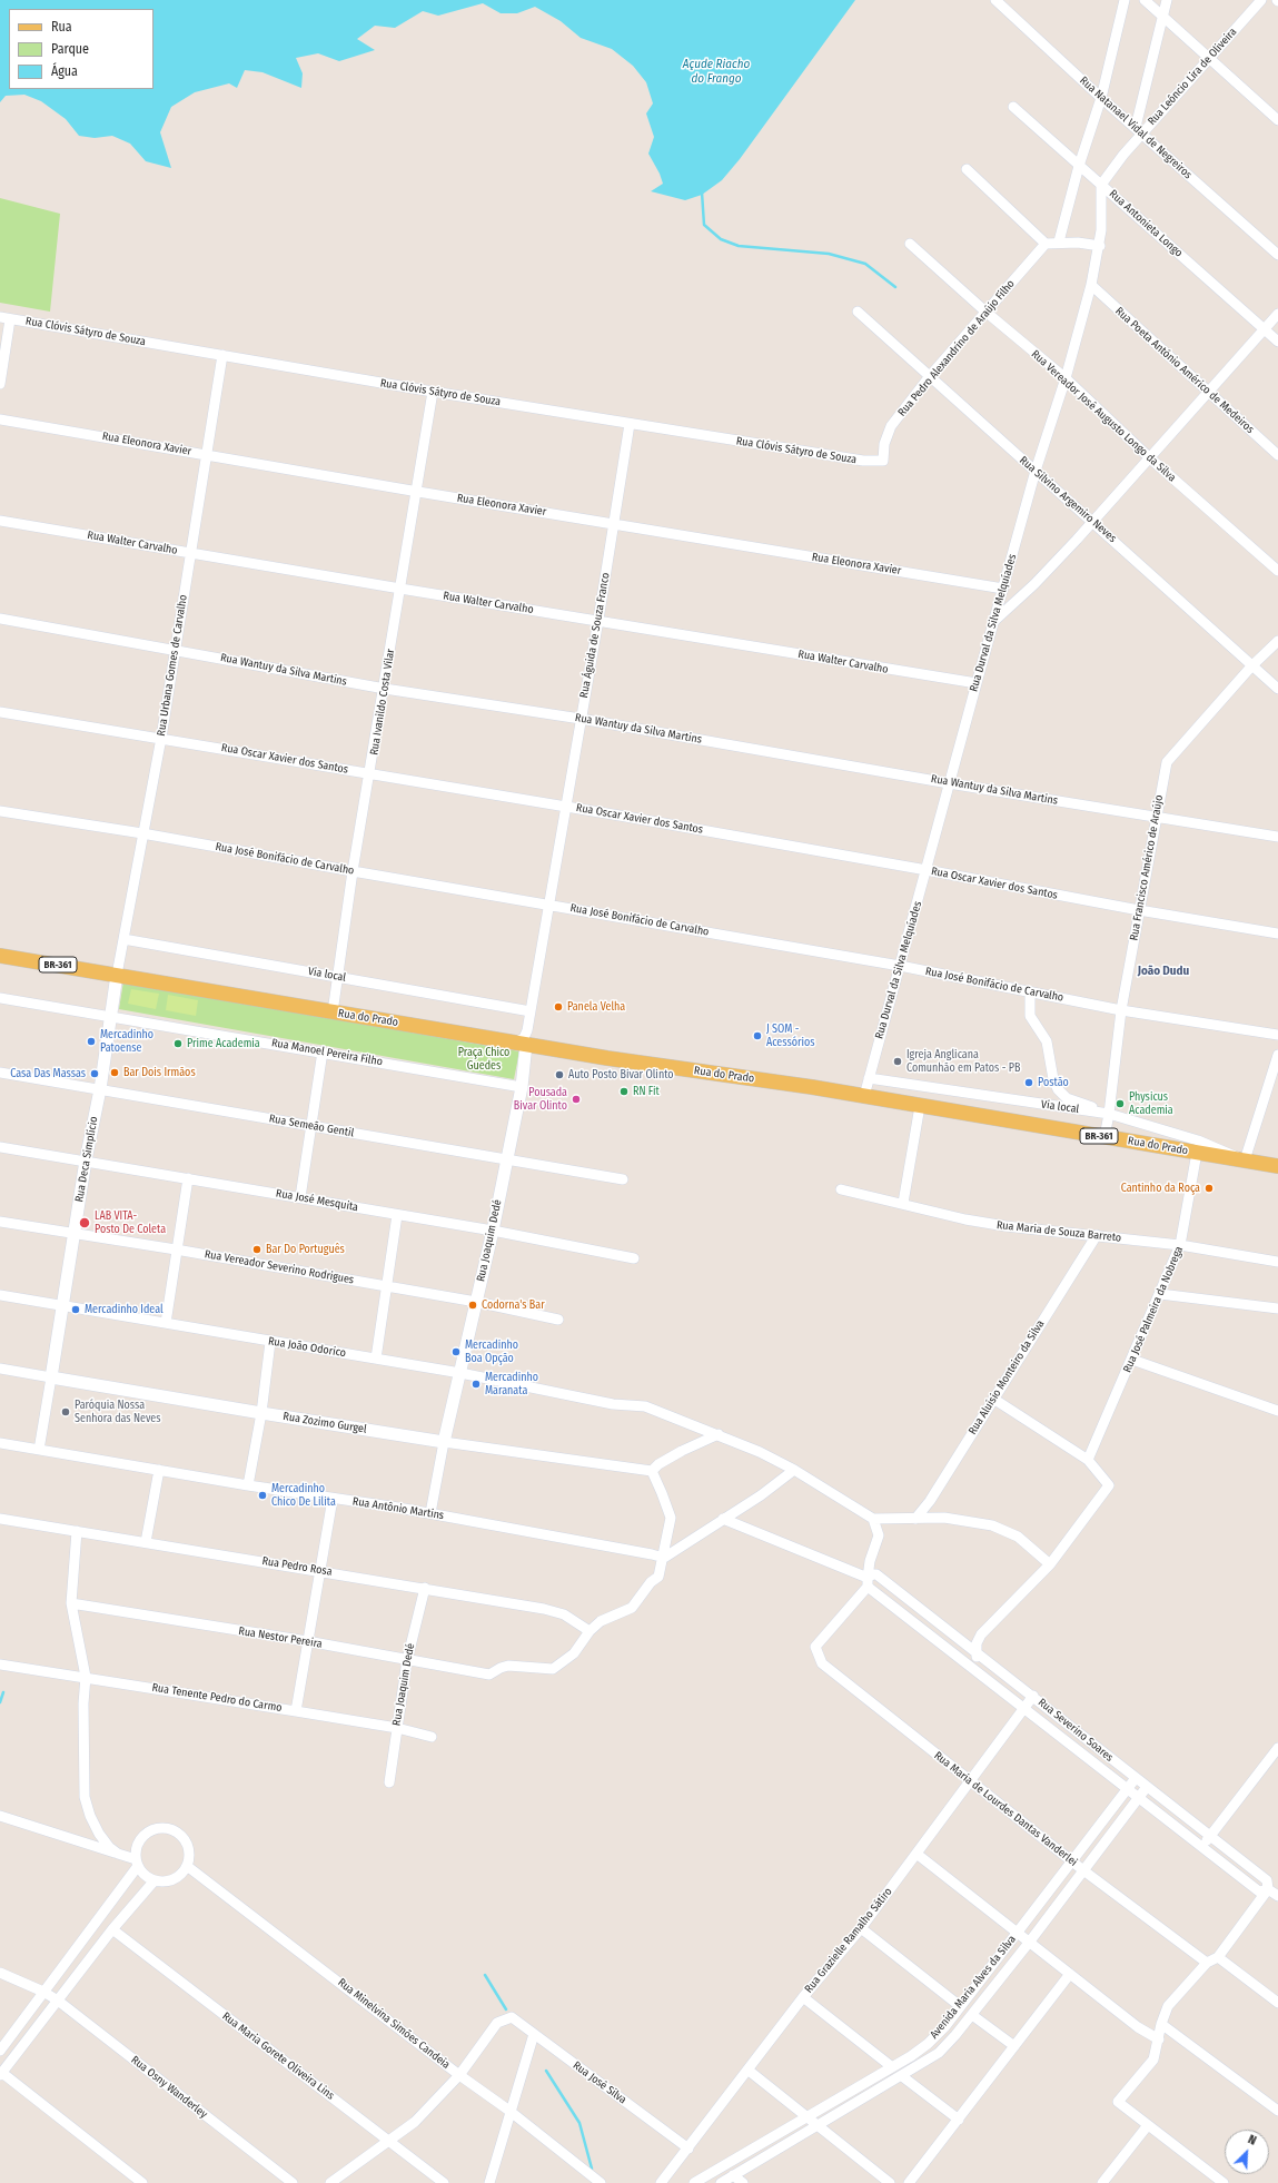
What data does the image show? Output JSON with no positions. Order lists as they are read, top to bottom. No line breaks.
{"streets":{"main road":["BR-361","Rua do Prado"],"street":["Rua Leôncio Lira de Oliveira","Rua Natanael Vidal de Negreiros","Rua Antonieta Longo","Rua Clóvis Sátyro de Souza","Rua Pedro Alexandrino de Araújo Filho","Rua Poeta António Américo de Medeiros","Rua Vereador José Augusto Longo da Silva","Rua Eleonora Xavier","Rua Silvino Argemiro Neves","Rua Walter Carvalho","Rua Durval da Silva Melquíades","Rua Águida de Souza Franco","Rua Urbana Gomes de Carvalho","Rua Wantuy da Silva Martins","Rua Ivanildo Costa Vilar","Rua Oscar Xavier dos Santos","Rua José Bonifácio de Carvalho","Rua Francisco Américo de Araújo","Via local","Rua Manoel Pereira Filho","Rua Semeão Gentil","Rua Deca Simplício","Rua José Mesquita","Rua Maria de Souza Barreto","Rua Joaquim Dedé","Rua Vereador Severino Rodrigues","Rua José Palmeira da Nobrega","Rua João Odorico","Rua Aluísio Monteiro da Silva","Rua Zozimo Gurgel","Rua Antônio Martins","Rua Pedro Rosa","Rua Nestor Pereira","Rua Tenente Pedro do Carmo","Rua Severino Soares","Rua Maria de Lourdes Dantas Vanderlei","Rua Grazielle Ramalho Sátiro","Avenida Maria Alves da Silva","Rua Minelvina Simões Candeia","Rua Maria Gorete Oliveira Lins","Rua José Silva","Rua Osny Wanderley"]},"crossings":[["Rua Leôncio Lira de Oliveira","Rua Natanael Vidal de Negreiros"],["Rua Leôncio Lira de Oliveira","Rua Antonieta Longo"],["Rua Leôncio Lira de Oliveira","Rua Durval da Silva Melquíades"],["Rua Antonieta Longo","Rua Durval da Silva Melquíades"],["Rua Clóvis Sátyro de Souza","Rua Pedro Alexandrino de Araújo Filho"],["Rua Clóvis Sátyro de Souza","Rua Águida de Souza Franco"],["Rua Clóvis Sátyro de Souza","Rua Urbana Gomes de Carvalho"],["Rua Clóvis Sátyro de Souza","Rua Ivanildo Costa Vilar"],["Rua Pedro Alexandrino de Araújo Filho","Rua Vereador José Augusto Longo da Silva"],["Rua Pedro Alexandrino de Araújo Filho","Rua Silvino Argemiro Neves"],["Rua Poeta António Américo de Medeiros","Rua Durval da Silva Melquíades"],["Rua Vereador José Augusto Longo da Silva","Rua Durval da Silva Melquíades"],["Rua Eleonora Xavier","Rua Durval da Silva Melquíades"],["Rua Eleonora Xavier","Rua Águida de Souza Franco"],["Rua Eleonora Xavier","Rua Urbana Gomes de Carvalho"],["Rua Eleonora Xavier","Rua Ivanildo Costa Vilar"],["Rua Silvino Argemiro Neves","Rua Durval da Silva Melquíades"],["Rua Silvino Argemiro Neves","Rua Francisco Américo de Araújo"],["Rua Walter Carvalho","Rua Durval da Silva Melquíades"],["Rua Walter Carvalho","Rua Águida de Souza Franco"],["Rua Walter Carvalho","Rua Urbana Gomes de Carvalho"],["Rua Walter Carvalho","Rua Ivanildo Costa Vilar"],["Rua Durval da Silva Melquíades","Rua Wantuy da Silva Martins"],["Rua Durval da Silva Melquíades","Rua Oscar Xavier dos Santos"],["Rua Durval da Silva Melquíades","Rua José Bonifácio de Carvalho"],["Rua Durval da Silva Melquíades","Via local"],["Rua Durval da Silva Melquíades","Rua do Prado"],["Rua Águida de Souza Franco","Rua Wantuy da Silva Martins"],["Rua Águida de Souza Franco","Rua Oscar Xavier dos Santos"],["Rua Águida de Souza Franco","Rua José Bonifácio de Carvalho"],["Rua Águida de Souza Franco","Via local"],["Rua Águida de Souza Franco","Rua do Prado"],["Rua Águida de Souza Franco","Rua Joaquim Dedé"],["Rua Urbana Gomes de Carvalho","Rua Wantuy da Silva Martins"],["Rua Urbana Gomes de Carvalho","Rua Oscar Xavier dos Santos"],["Rua Urbana Gomes de Carvalho","Rua José Bonifácio de Carvalho"],["Rua Urbana Gomes de Carvalho","BR-361"],["Rua Urbana Gomes de Carvalho","Via local"],["Rua Urbana Gomes de Carvalho","Rua do Prado"],["Rua Urbana Gomes de Carvalho","Rua Deca Simplício"],["Rua Wantuy da Silva Martins","Rua Ivanildo Costa Vilar"],["Rua Wantuy da Silva Martins","Rua Francisco Américo de Araújo"],["Rua Ivanildo Costa Vilar","Rua Oscar Xavier dos Santos"],["Rua Ivanildo Costa Vilar","Rua José Bonifácio de Carvalho"],["Rua Ivanildo Costa Vilar","Via local"],["Rua Ivanildo Costa Vilar","Rua do Prado"],["Rua Oscar Xavier dos Santos","Rua Francisco Américo de Araújo"],["Rua José Bonifácio de Carvalho","Rua Francisco Américo de Araújo"],["Rua Francisco Américo de Araújo","Via local"],["Rua Francisco Américo de Araújo","Rua do Prado"],["BR-361","Rua do Prado"],["BR-361","Rua Deca Simplício"],["Via local","Rua do Prado"],["Rua do Prado","Rua Deca Simplício"],["Rua do Prado","Rua Joaquim Dedé"],["Rua do Prado","Rua José Palmeira da Nobrega"],["Rua Manoel Pereira Filho","Rua Deca Simplício"],["Rua Manoel Pereira Filho","Rua Joaquim Dedé"],["Rua Semeão Gentil","Rua Deca Simplício"],["Rua Semeão Gentil","Rua Joaquim Dedé"],["Rua Deca Simplício","Rua José Mesquita"],["Rua Deca Simplício","Rua Vereador Severino Rodrigues"],["Rua Deca Simplício","Rua João Odorico"],["Rua Deca Simplício","Rua Zozimo Gurgel"],["Rua Deca Simplício","Rua Antônio Martins"],["Rua José Mesquita","Rua Joaquim Dedé"],["Rua Maria de Souza Barreto","Rua José Palmeira da Nobrega"],["Rua Maria de Souza Barreto","Rua Aluísio Monteiro da Silva"],["Rua Joaquim Dedé","Rua Vereador Severino Rodrigues"],["Rua Joaquim Dedé","Rua João Odorico"],["Rua Joaquim Dedé","Rua Zozimo Gurgel"],["Rua Joaquim Dedé","Rua Antônio Martins"],["Rua Joaquim Dedé","Rua Pedro Rosa"],["Rua Joaquim Dedé","Rua Nestor Pereira"],["Rua Joaquim Dedé","Rua Tenente Pedro do Carmo"],["Rua Pedro Rosa","Rua Nestor Pereira"],["Rua Severino Soares","Rua Maria de Lourdes Dantas Vanderlei"],["Rua Severino Soares","Rua Grazielle Ramalho Sátiro"],["Rua Severino Soares","Avenida Maria Alves da Silva"],["Rua Maria de Lourdes Dantas Vanderlei","Rua Grazielle Ramalho Sátiro"],["Rua Maria de Lourdes Dantas Vanderlei","Avenida Maria Alves da Silva"],["Rua Grazielle Ramalho Sátiro","Rua José Silva"],["Rua Minelvina Simões Candeia","Rua José Silva"]],"districts":["João Dudu"],"water":["Açude Riacho do Frango"],"parks":["Praça Chico Guedes"],"places":["Panela Velha","J SOM - Acessórios","Mercadinho Patoense","Prime Academia","Igreja Anglicana Comunhão em Patos - PB","Bar Dois Irmãos","Casa Das Massas","Auto Posto Bivar Olinto","Postão","RN Fit","Pousada Bivar Olinto","Physicus Academia","Cantinho da Roça","LAB VITA- Posto De Coleta","Bar Do Português","Codorna's Bar","Mercadinho Ideal","Mercadinho Boa Opção","Mercadinho Maranata","Paróquia Nossa Senhora das Neves","Mercadinho Chico De Lilita"],"legend":["Rua","Parque","Água"],"north":"top right"}
